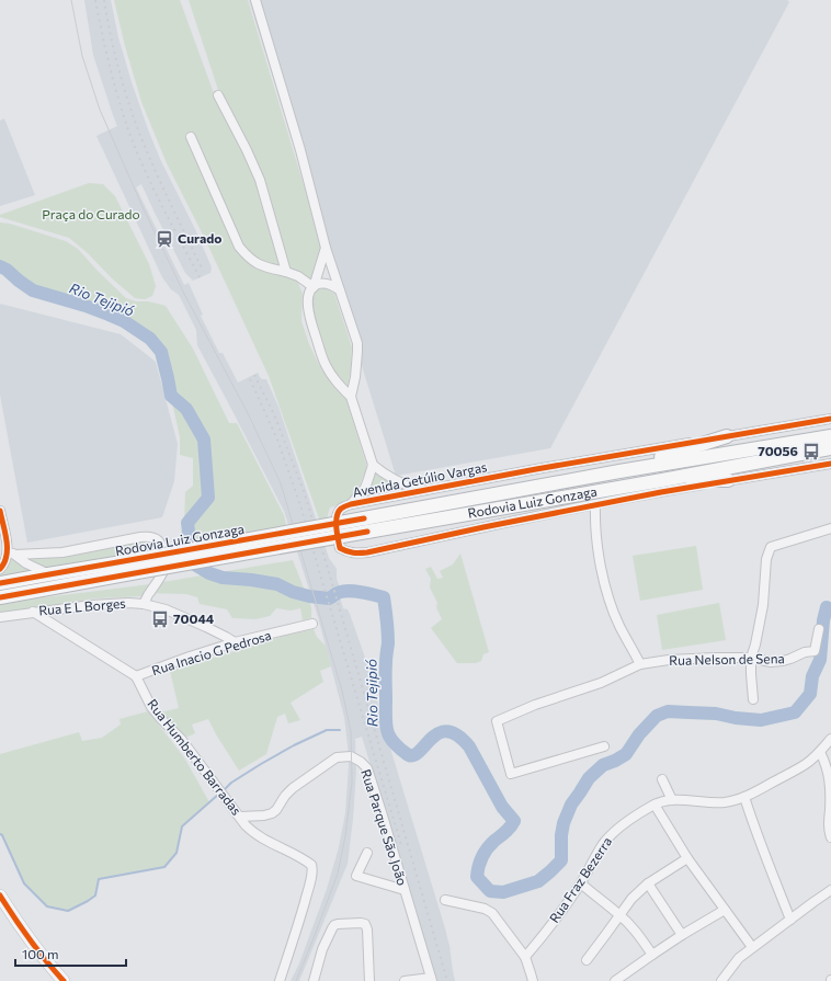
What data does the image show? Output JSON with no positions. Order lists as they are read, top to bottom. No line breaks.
{"streets":{"highway":["Rodovia Luiz Gonzaga"],"street":["Avenida Getúlio Vargas","Rua E L Borges","Rua Inacio G Pedrosa","Rua Nelson de Sena","Rua Humberto Barradas","Rua Parque São João","Rua Fraz Bezerra"]},"crossings":[["Rua E L Borges","Rua Inacio G Pedrosa"],["Rua Inacio G Pedrosa","Rua Humberto Barradas"],["Rua Humberto Barradas","Rua Parque São João"]],"water":["Rio Tejipió"],"parks":["Praça do Curado"],"places":{"station":["Curado"],"bus stop":["70056","70044"]},"scale_bar":"100 m"}
